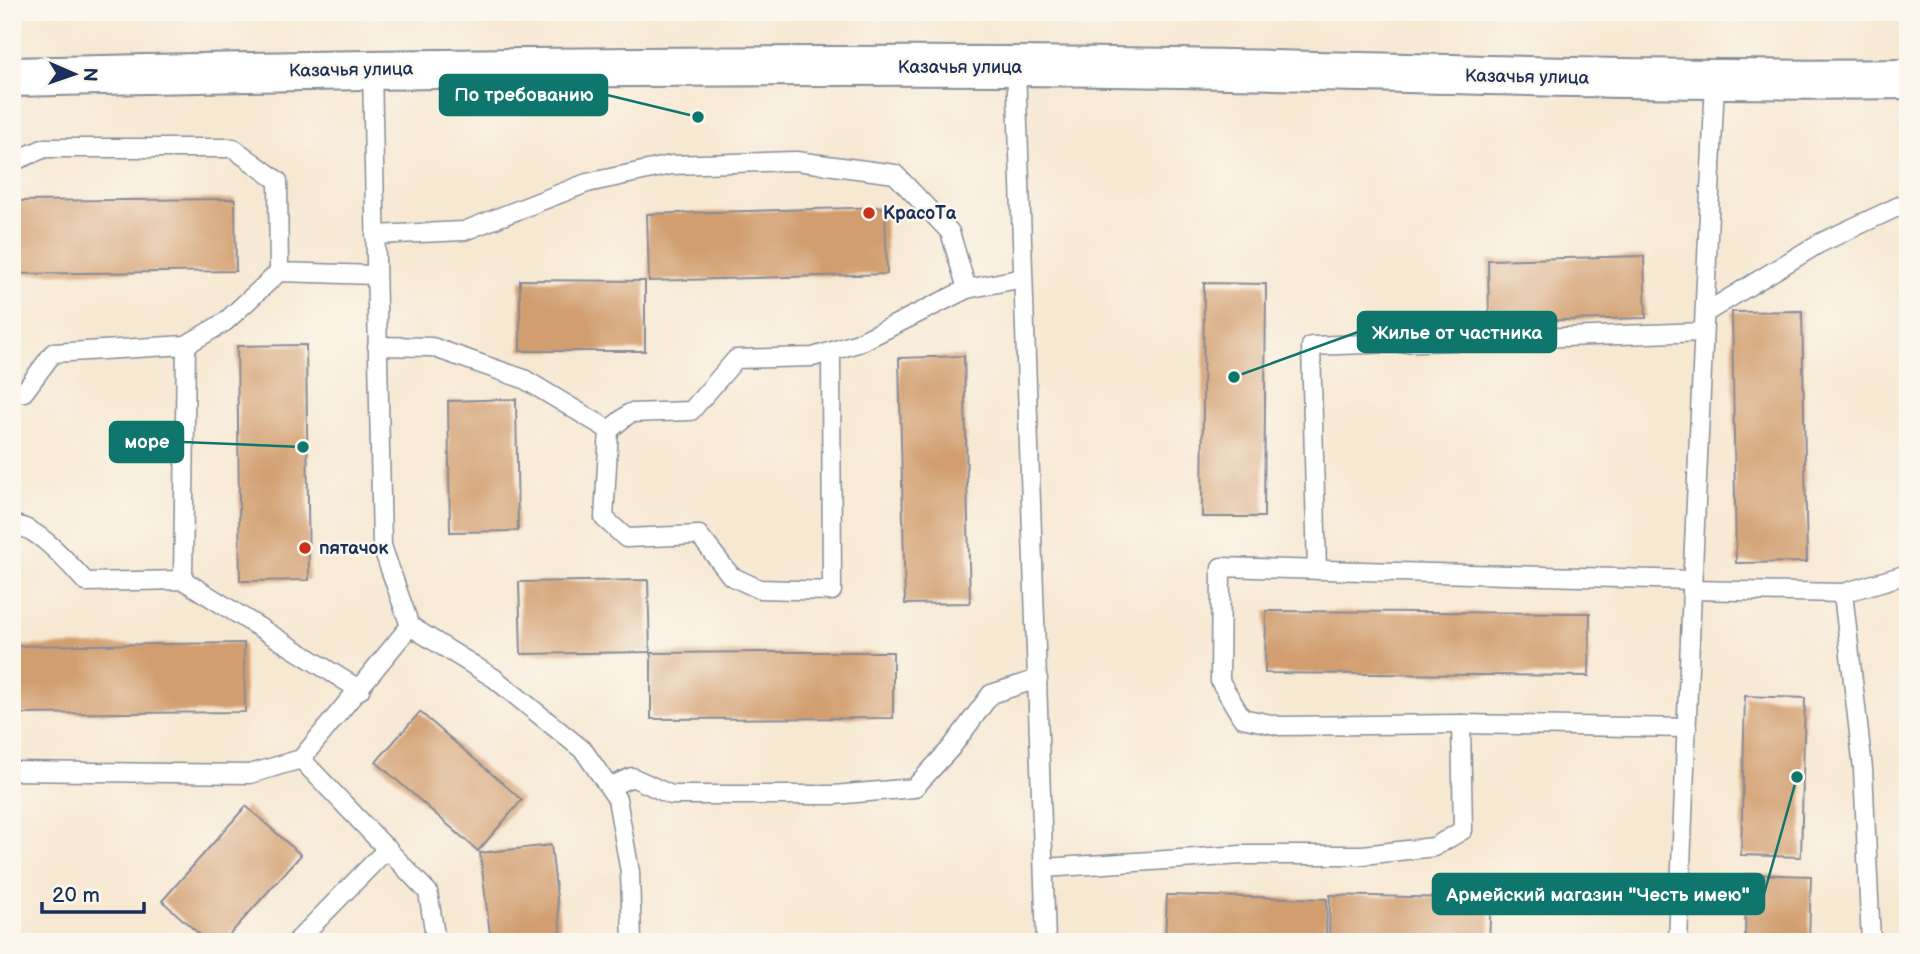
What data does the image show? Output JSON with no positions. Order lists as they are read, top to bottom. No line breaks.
{"streets":{"street":["Казачья улица"]},"places":["По требованию","КрасоТа","Жилье от частника","море","пятачок","Армейский магазин \"Честь имею\""],"scale_bar":"20 m","north":"right"}
